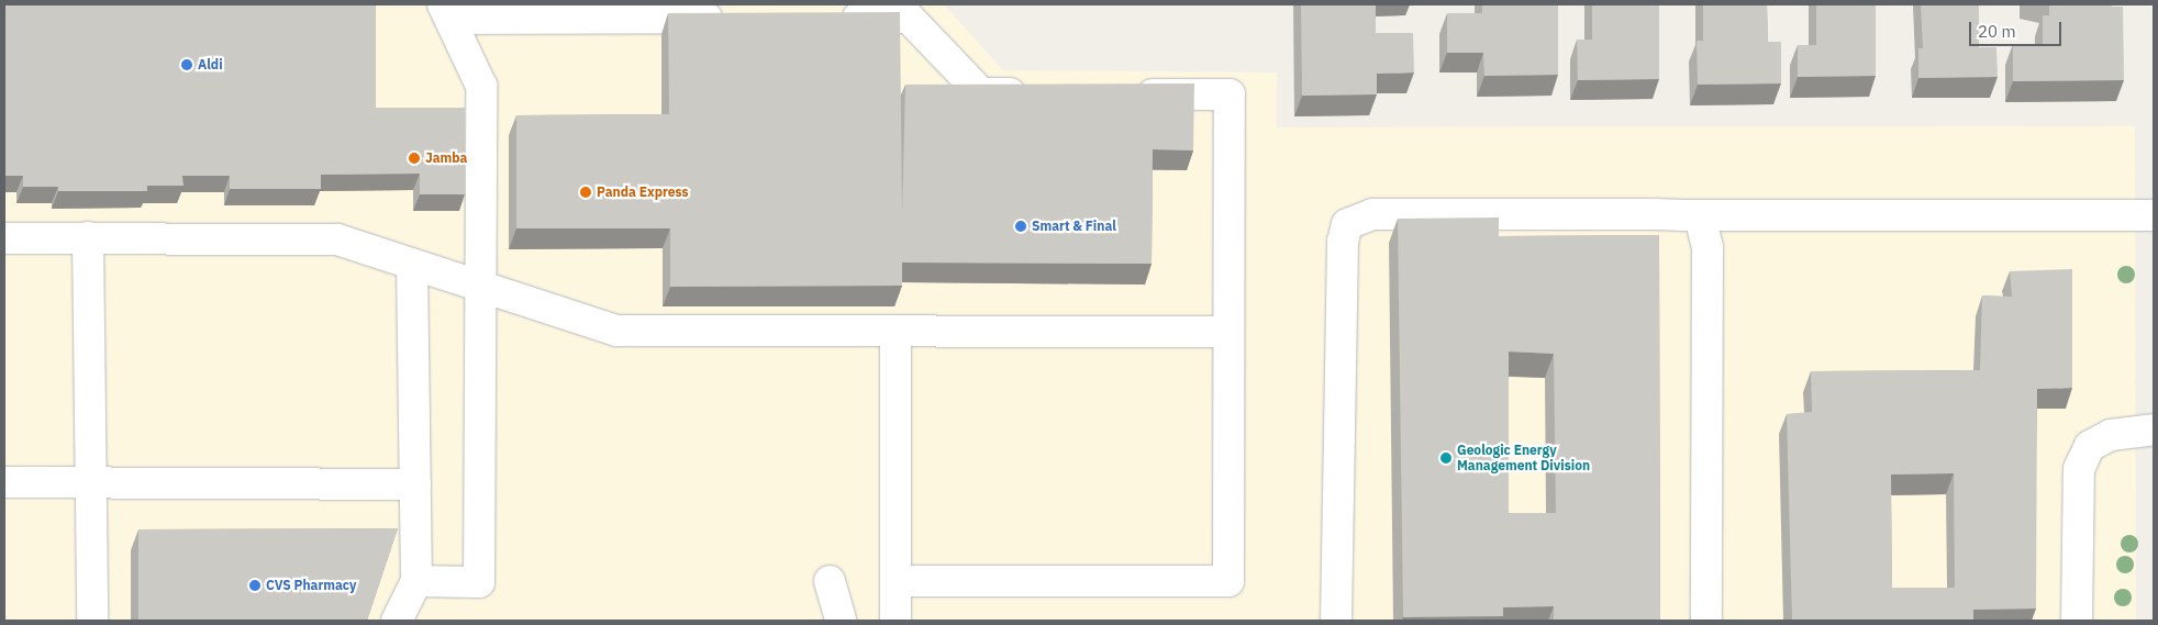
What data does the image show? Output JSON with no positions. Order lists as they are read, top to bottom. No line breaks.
{"places":["Aldi","Jamba","Panda Express","Smart & Final","Geologic Energy Management Division","CVS Pharmacy"],"scale_bar":"20 m"}
